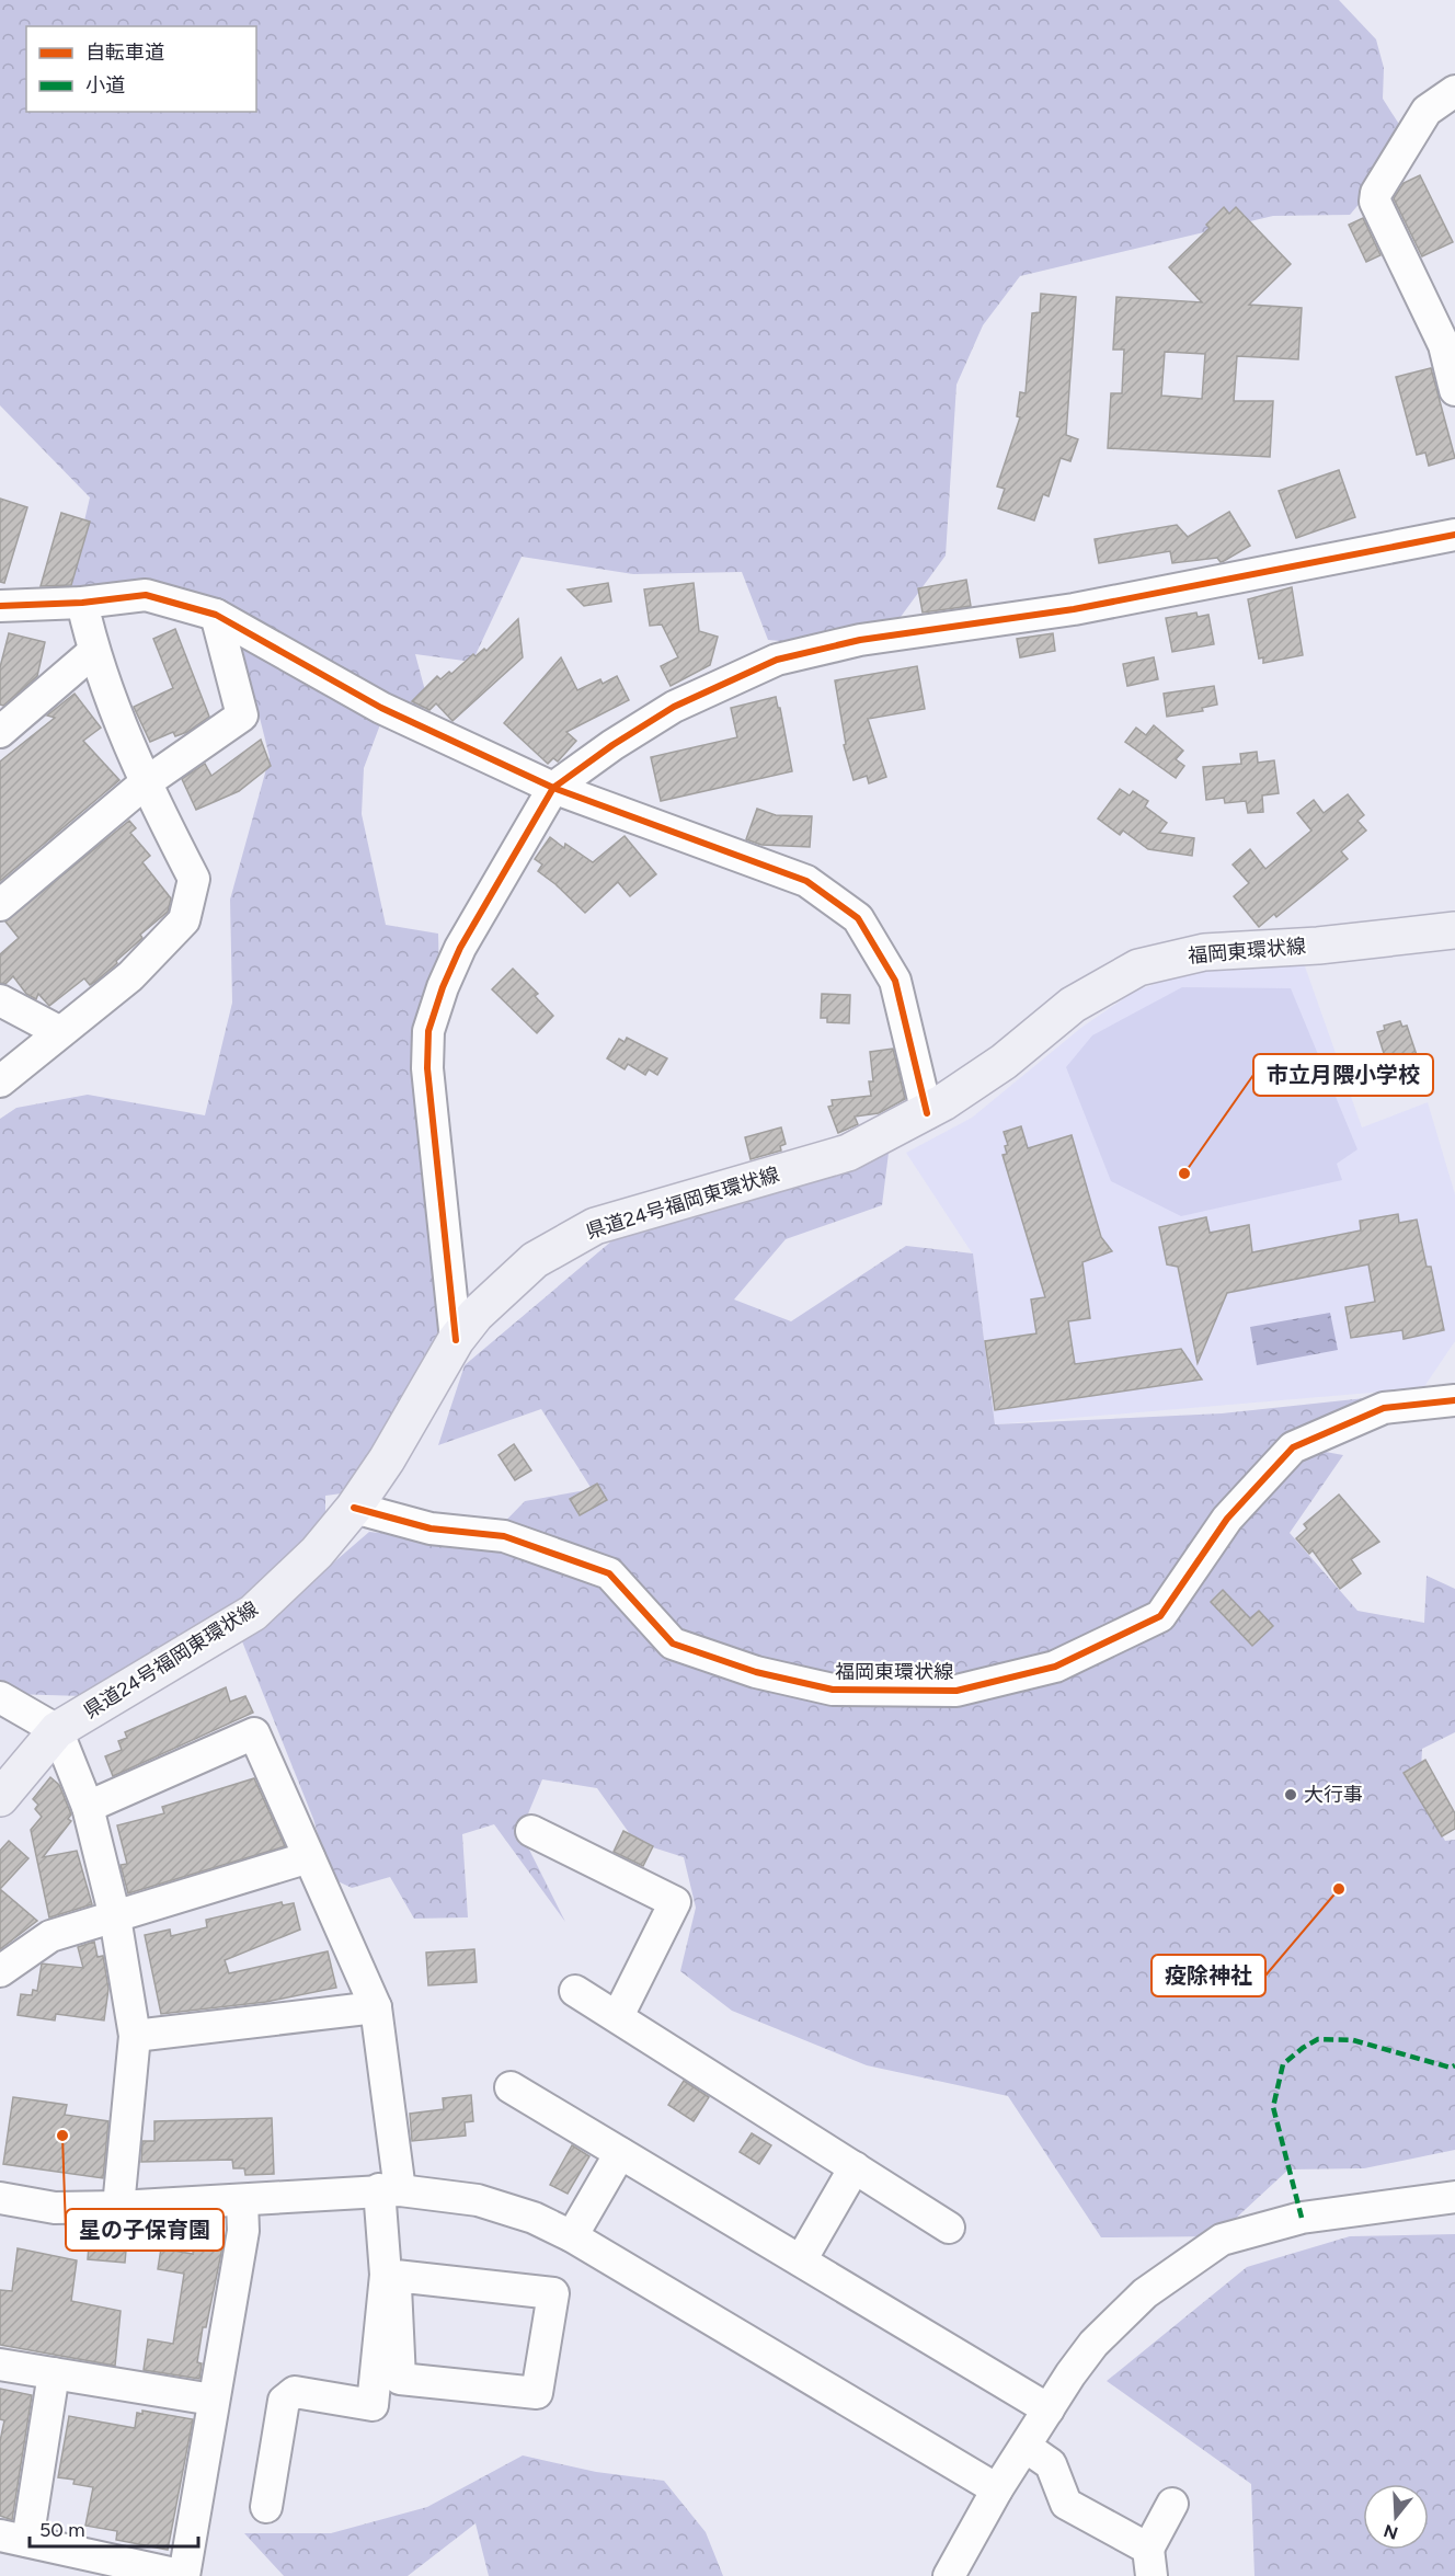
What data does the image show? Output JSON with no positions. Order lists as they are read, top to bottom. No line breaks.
{"streets":{"main road":["福岡東環状線","県道24号福岡東環状線"]},"crossings":[["福岡東環状線","県道24号福岡東環状線"]],"places":["市立月隈小学校","大行事","疫除神社","星の子保育園"],"legend":["自転車道","小道"],"scale_bar":"50 m","north":"bottom"}
